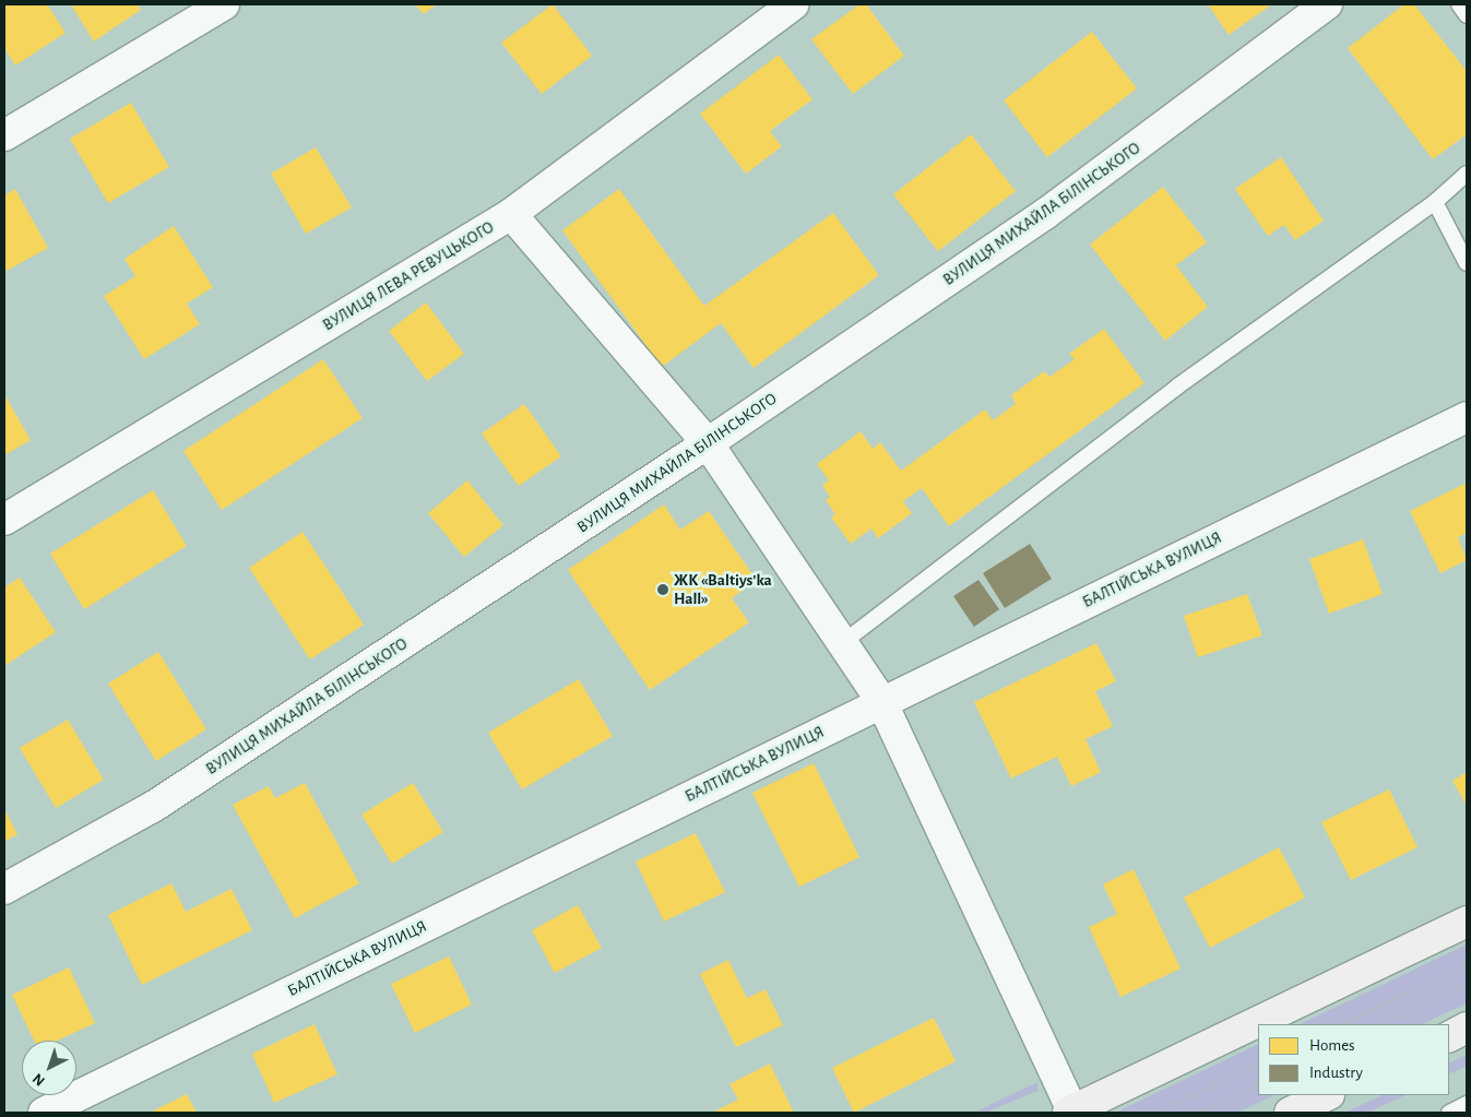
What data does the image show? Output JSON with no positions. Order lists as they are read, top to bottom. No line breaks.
{"streets":{"street":["ВУЛИЦЯ МИХАЙЛА БІЛІНСЬКОГО","ВУЛИЦЯ ЛЕВА РЕВУЦЬКОГО","БАЛТІЙСЬКА ВУЛИЦЯ"]},"places":["ЖК «Baltiysʹka Hall»"],"legend":["Homes","Industry"],"north":"bottom left"}
